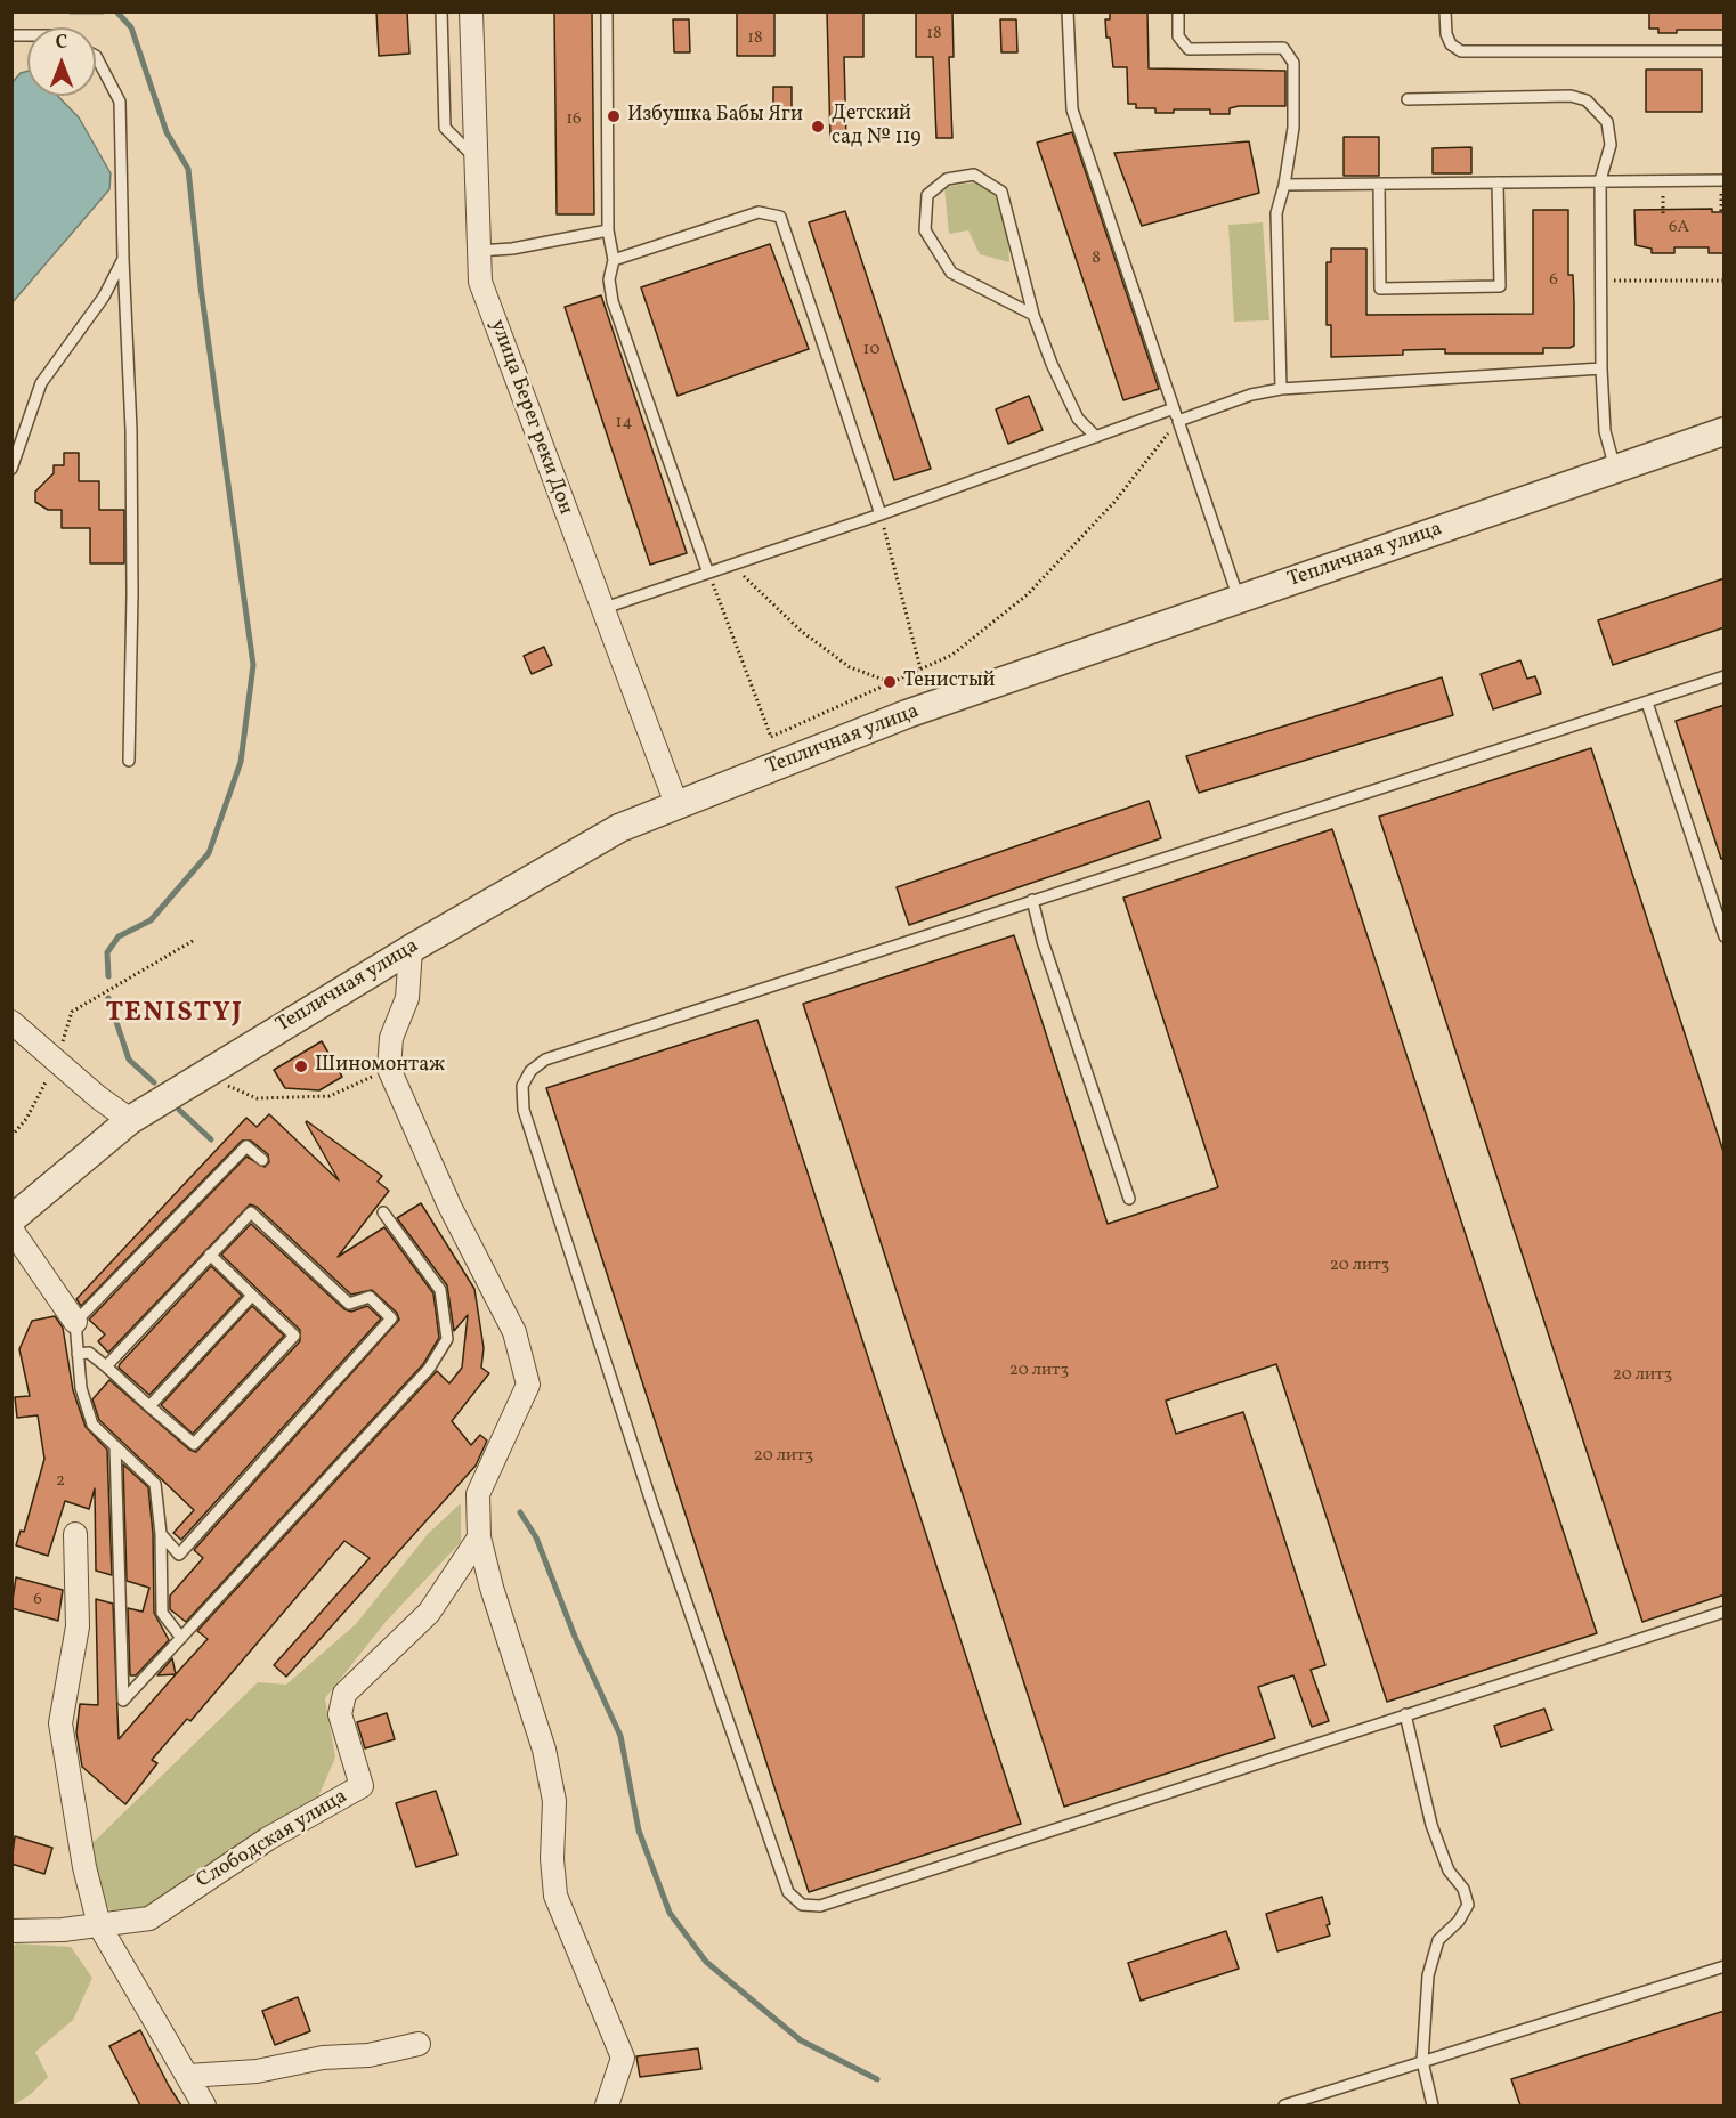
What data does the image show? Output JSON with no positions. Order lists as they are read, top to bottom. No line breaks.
{"streets":{"street":["улица Берег реки Дон","Тепличная улица","Слободская улица"]},"crossings":[["улица Берег реки Дон","Тепличная улица"]],"districts":["TENISTYJ"],"places":["Избушка Бабы Яги","Детский сад № 119","Тенистый","Шиномонтаж"],"house_numbers":["18","18","16","6А","8","6","10","14","20 лит3","20 лит3","20 лит3","20 лит3","2","6"],"north":"top"}
